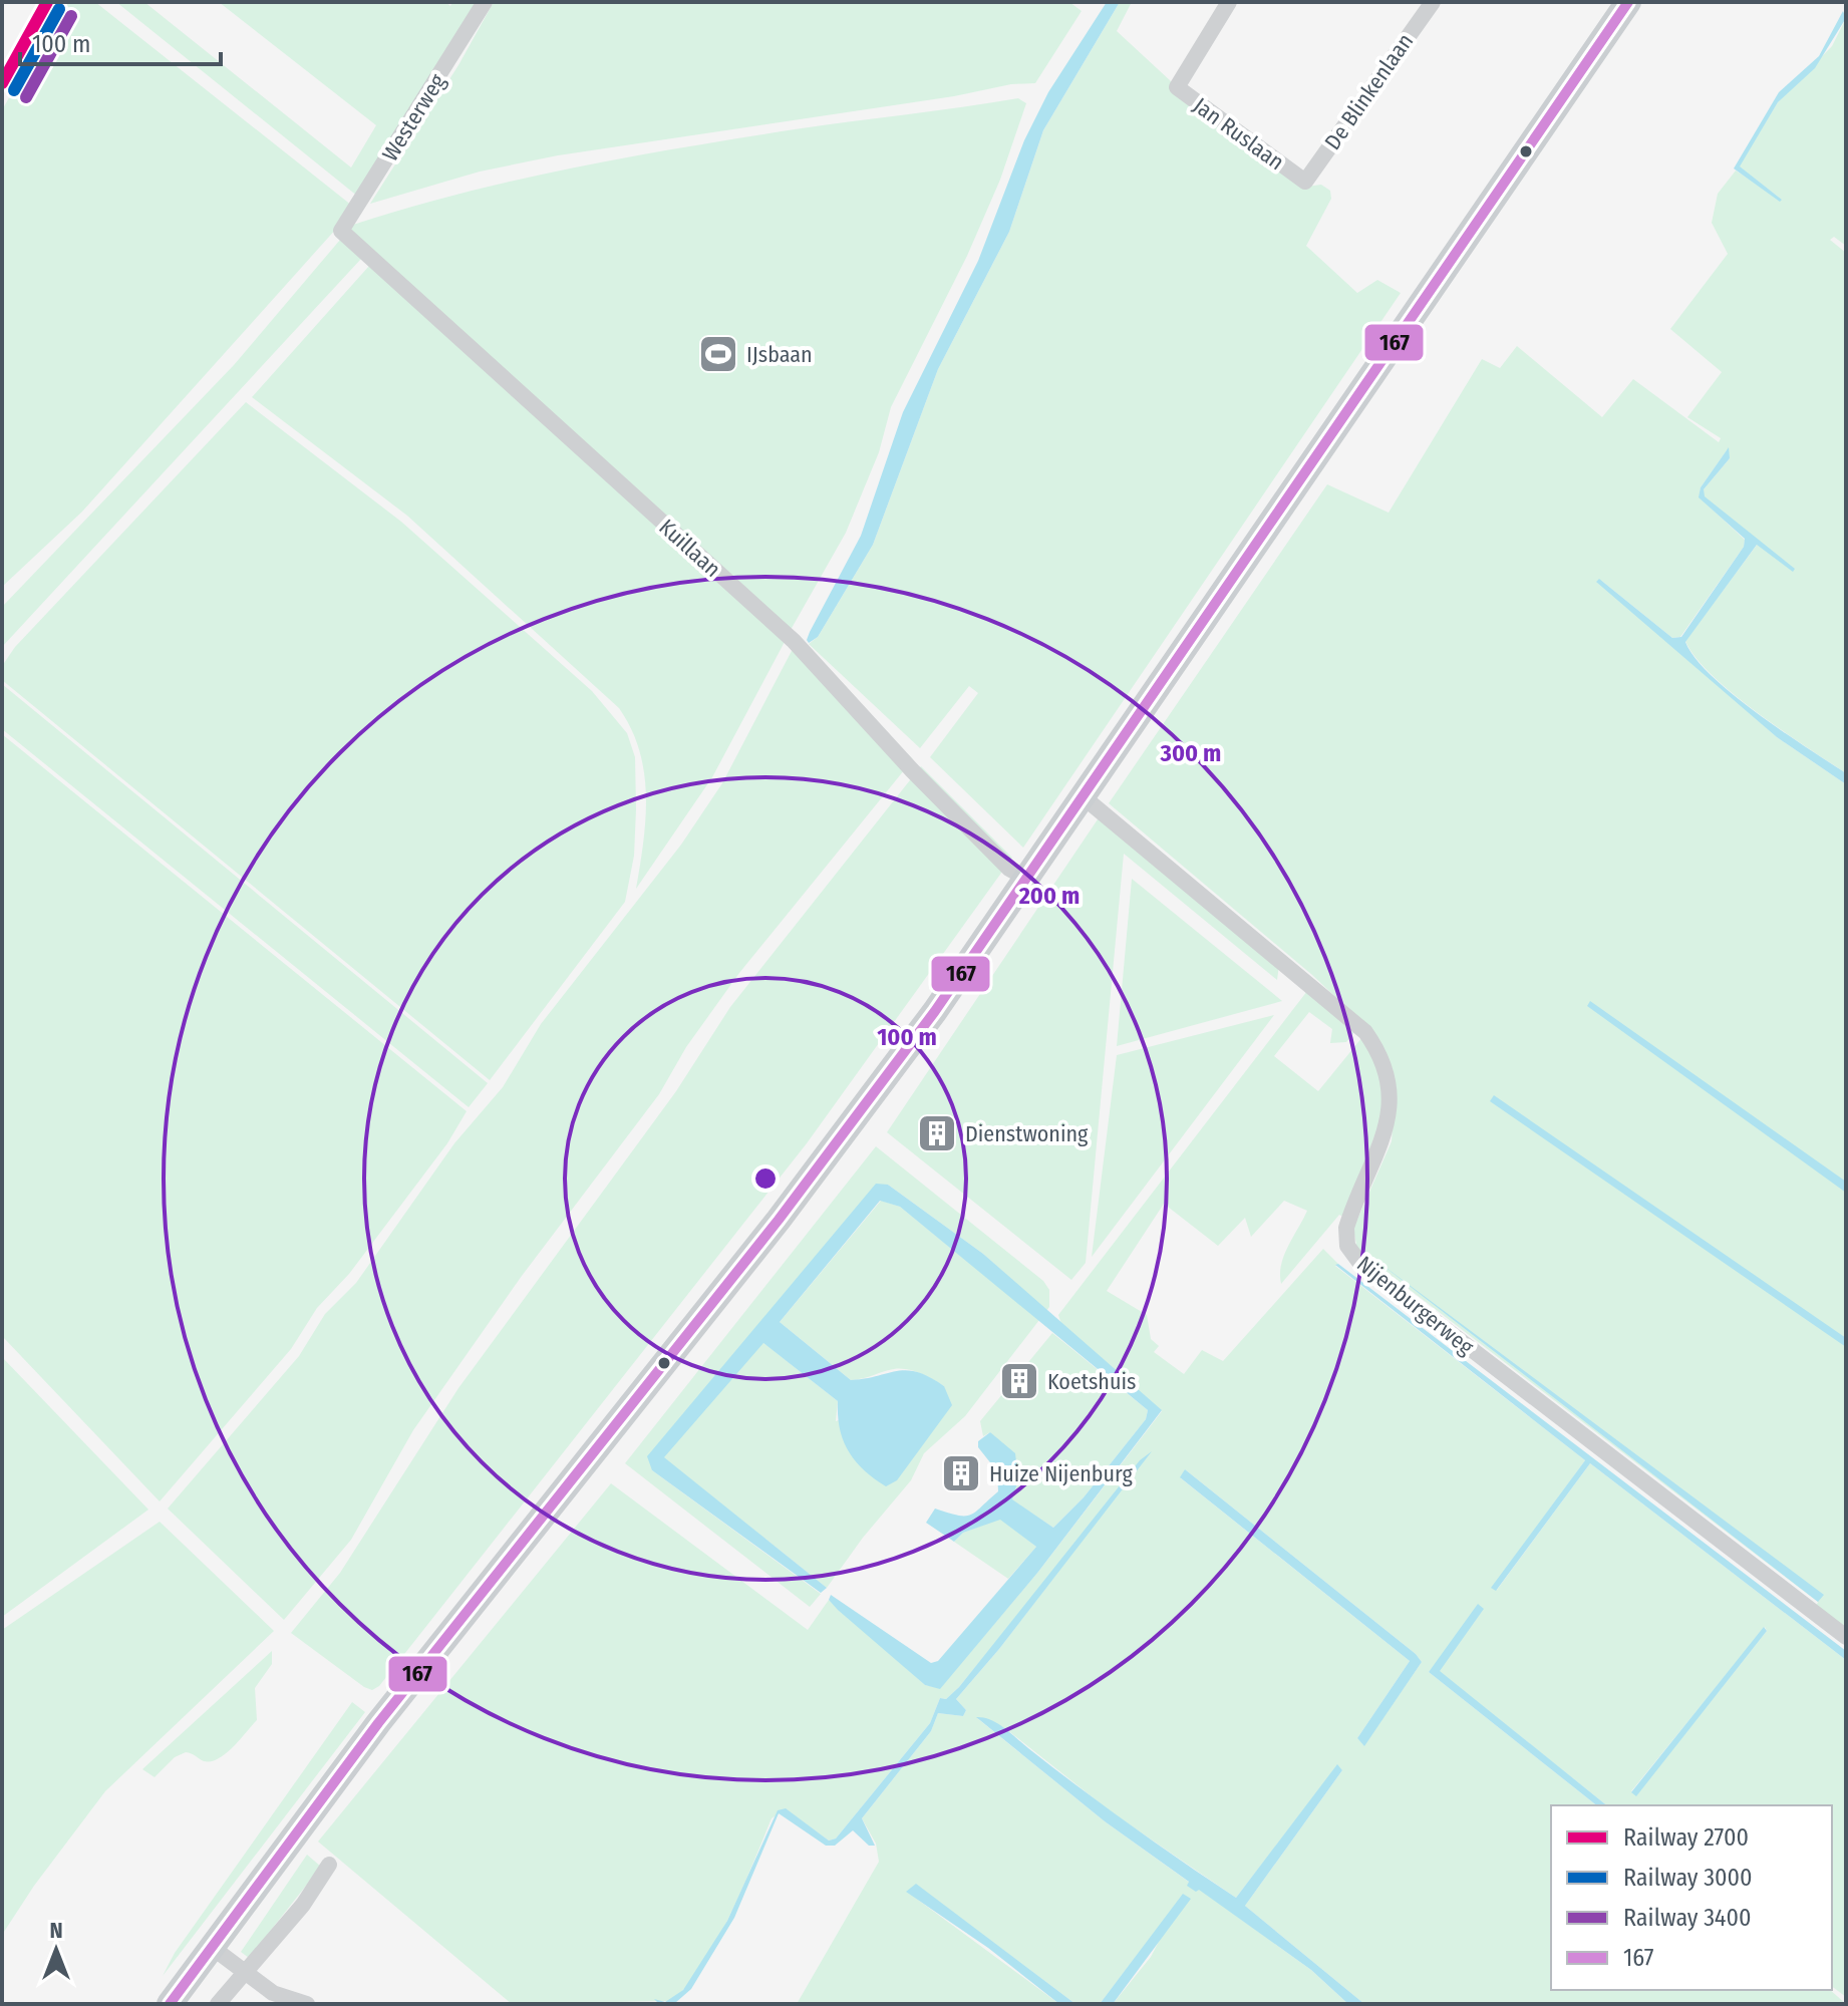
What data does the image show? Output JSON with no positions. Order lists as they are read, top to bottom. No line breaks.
{"streets":{"street":["De Blinkenlaan","Westerweg","Jan Ruslaan","Kuillaan","Nijenburgerweg"]},"crossings":[["De Blinkenlaan","Jan Ruslaan"],["Westerweg","Kuillaan"]],"places":{"sports":["IJsbaan"],"building":["Dienstwoning","Koetshuis","Huize Nijenburg"]},"lines":["rail line 2700","transit line 167","rail line 3000","rail line 3400"],"legend":["Railway 2700","Railway 3000","Railway 3400","167"],"scale_bar":"100 m","north":"top","rings":["300 m","200 m","100 m"]}
